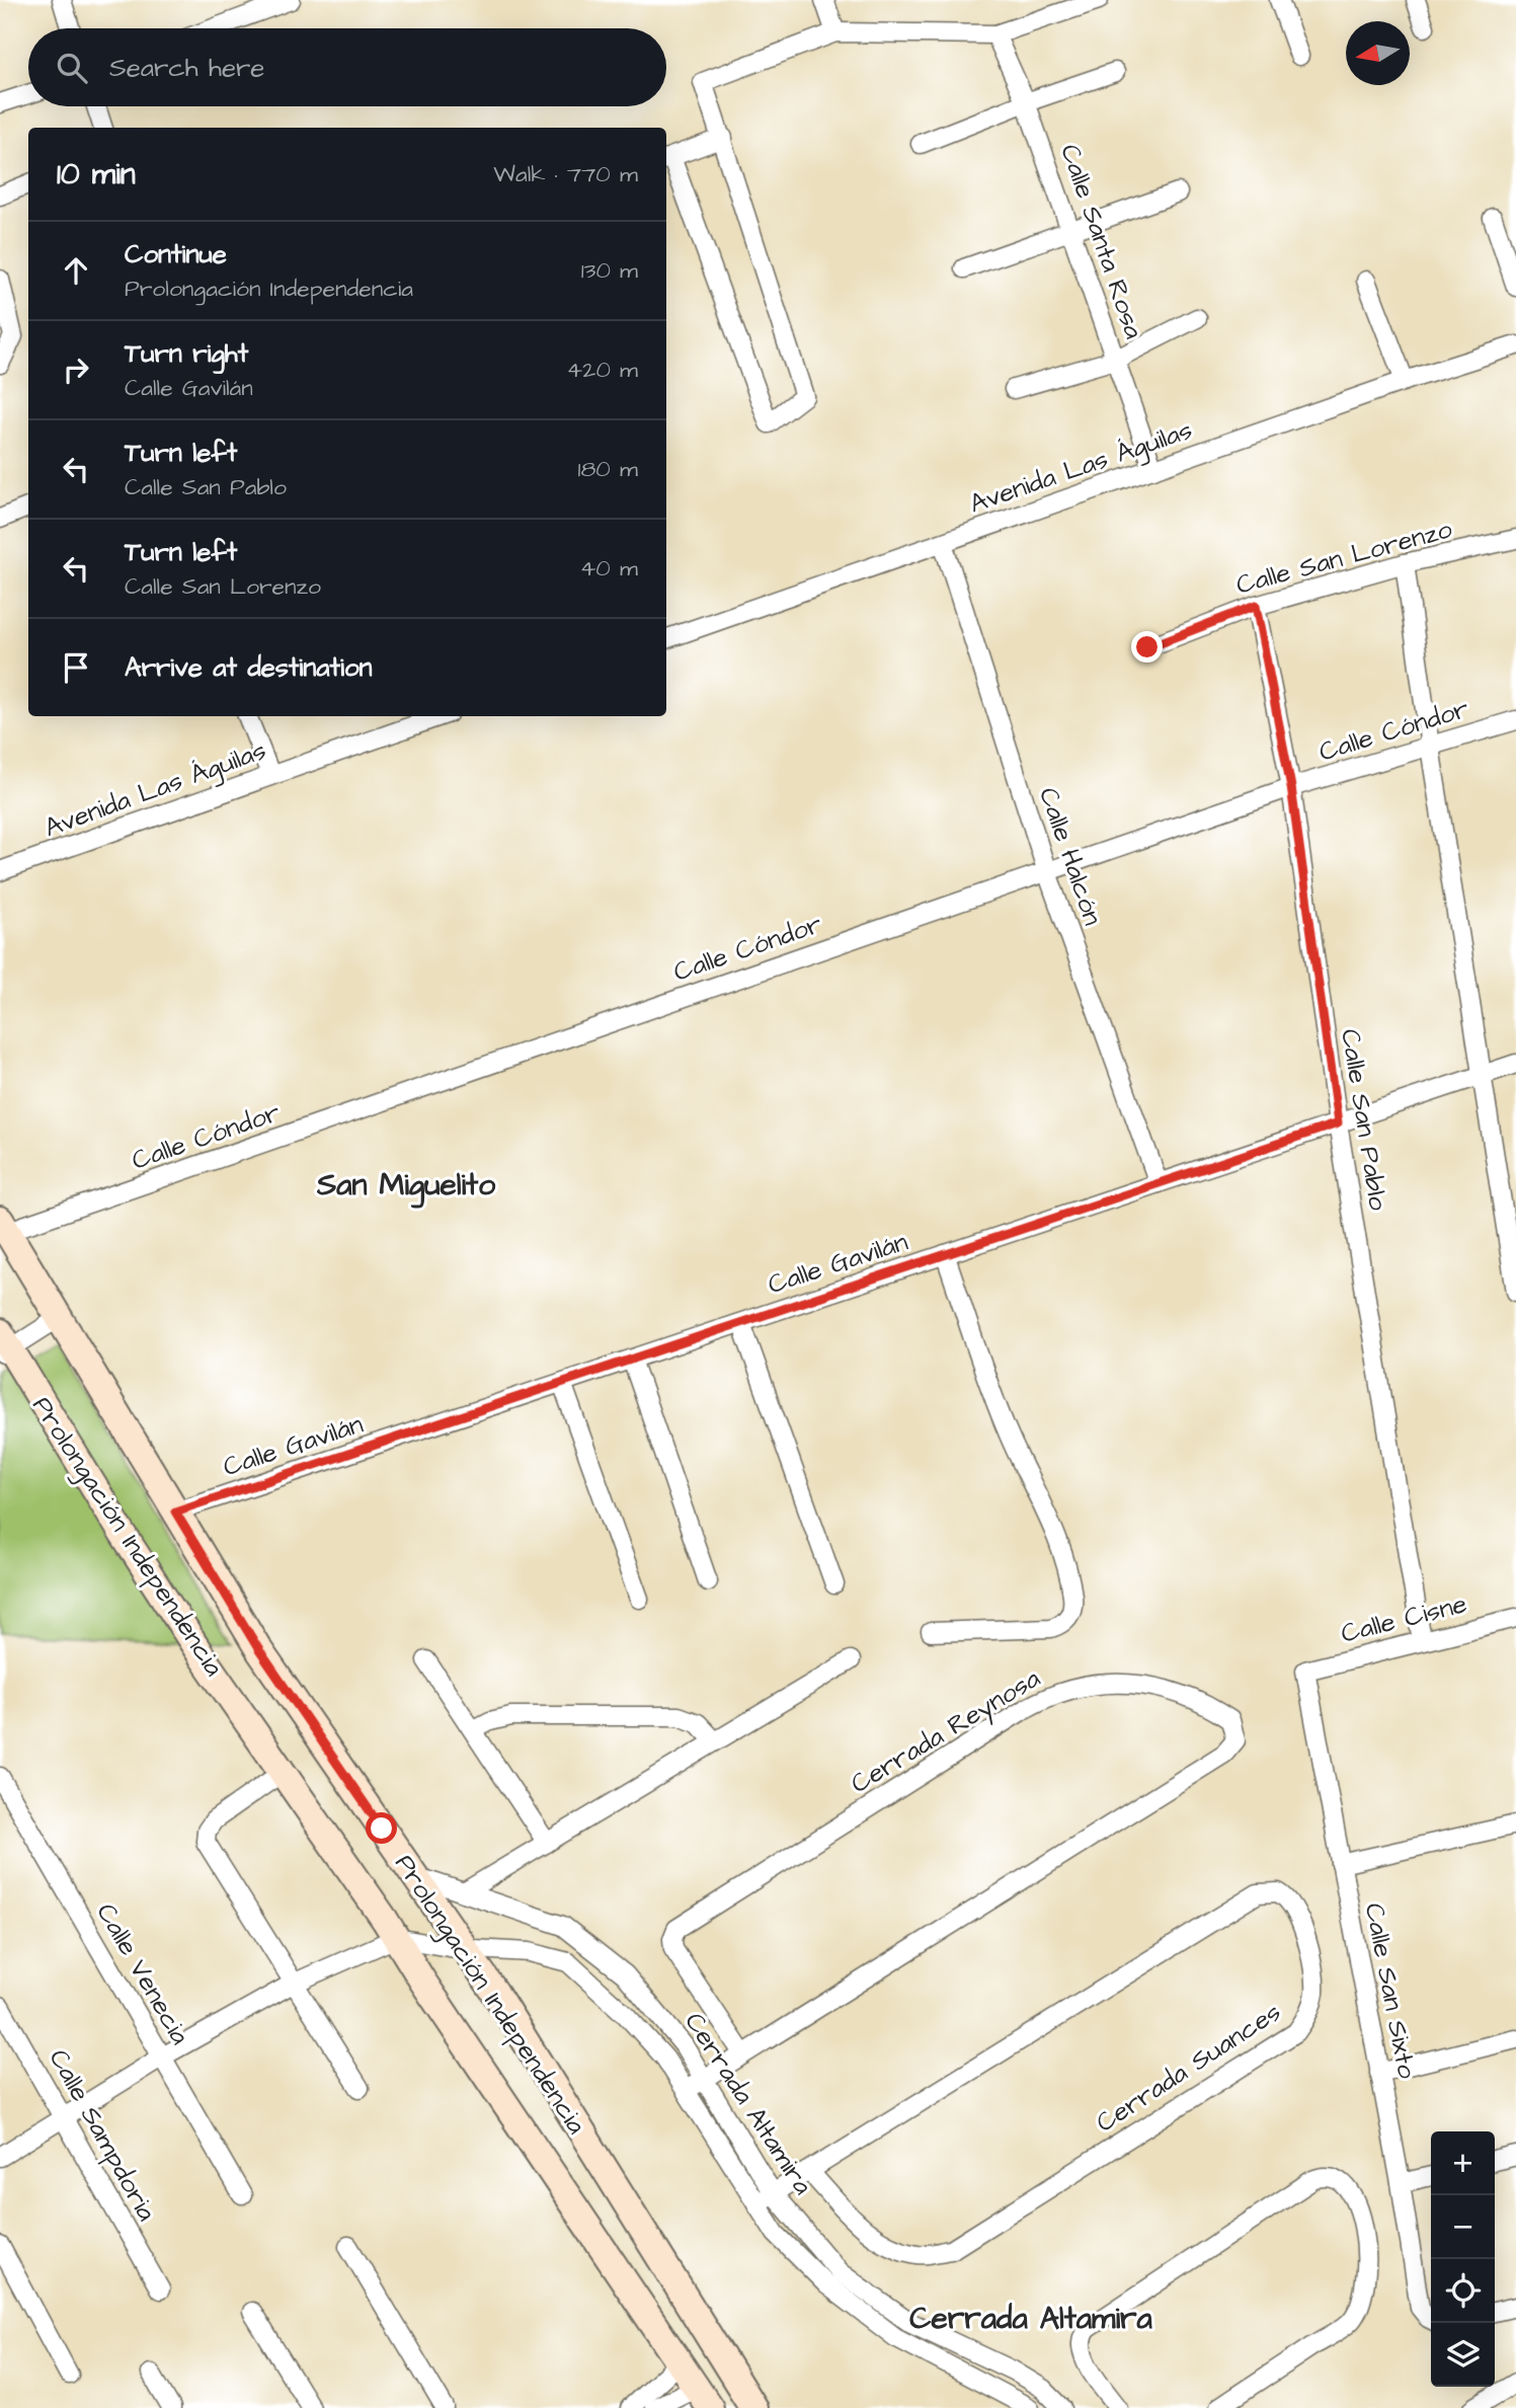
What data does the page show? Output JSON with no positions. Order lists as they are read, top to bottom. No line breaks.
{"streets":{"street":["Calle Santa Rosa","Avenida Las Águilas","Calle San Lorenzo","Calle Cóndor","Calle Halcón","Calle San Pablo","Calle Gavilán","Prolongación Independencia","Calle Cisne","Cerrada Reynosa","Calle Venecia","Calle San Sixto","Cerrada Suances","Cerrada Altamira","Calle Sampdoria"]},"crossings":[["Calle Santa Rosa","Avenida Las Águilas"],["Avenida Las Águilas","Calle Halcón"],["Calle San Lorenzo","Calle San Pablo"],["Calle Cóndor","Calle Halcón"],["Calle Cóndor","Calle San Pablo"],["Calle Cóndor","Prolongación Independencia"],["Calle Halcón","Calle Gavilán"],["Calle San Pablo","Calle Gavilán"],["Calle San Pablo","Calle Cisne"],["Calle Gavilán","Prolongación Independencia"],["Prolongación Independencia","Cerrada Altamira"],["Calle Cisne","Calle San Sixto"],["Cerrada Reynosa","Cerrada Altamira"],["Cerrada Suances","Cerrada Altamira"]],"districts":["San Miguelito","Cerrada Altamira"],"north":"left","page":{"search":"Search here","heading":["10 min","Walk · 770 m"],"list":[["Continue","Prolongación Independencia","130 m"],["Turn right","Calle Gavilán","420 m"],["Turn left","Calle San Pablo","180 m"],["Turn left","Calle San Lorenzo","40 m"],"Arrive at destination"],"map_buttons":["+","−"]}}
